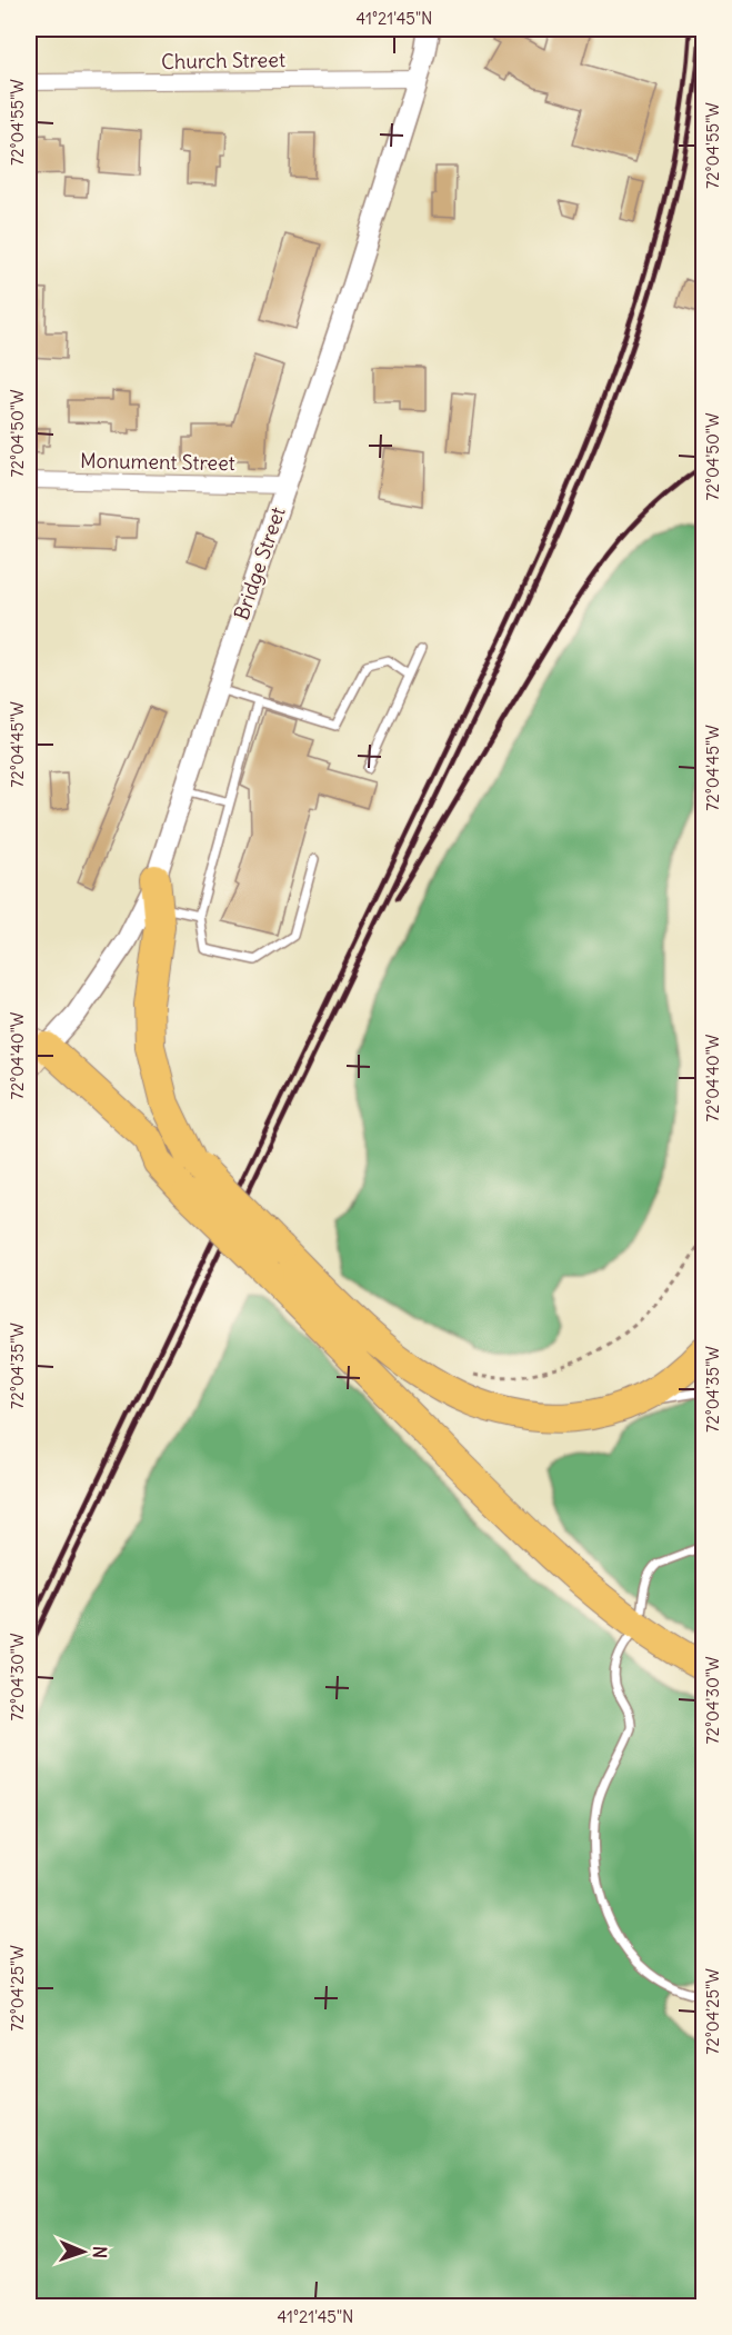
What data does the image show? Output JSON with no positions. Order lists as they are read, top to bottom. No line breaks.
{"streets":{"street":["Church Street","Monument Street","Bridge Street"]},"crossings":[["Church Street","Bridge Street"],["Monument Street","Bridge Street"]],"north":"right","coordinates":["41°21'45\"N","72°04'55\"W","72°04'50\"W","72°04'45\"W","72°04'40\"W","72°04'35\"W","72°04'30\"W","72°04'25\"W"]}
